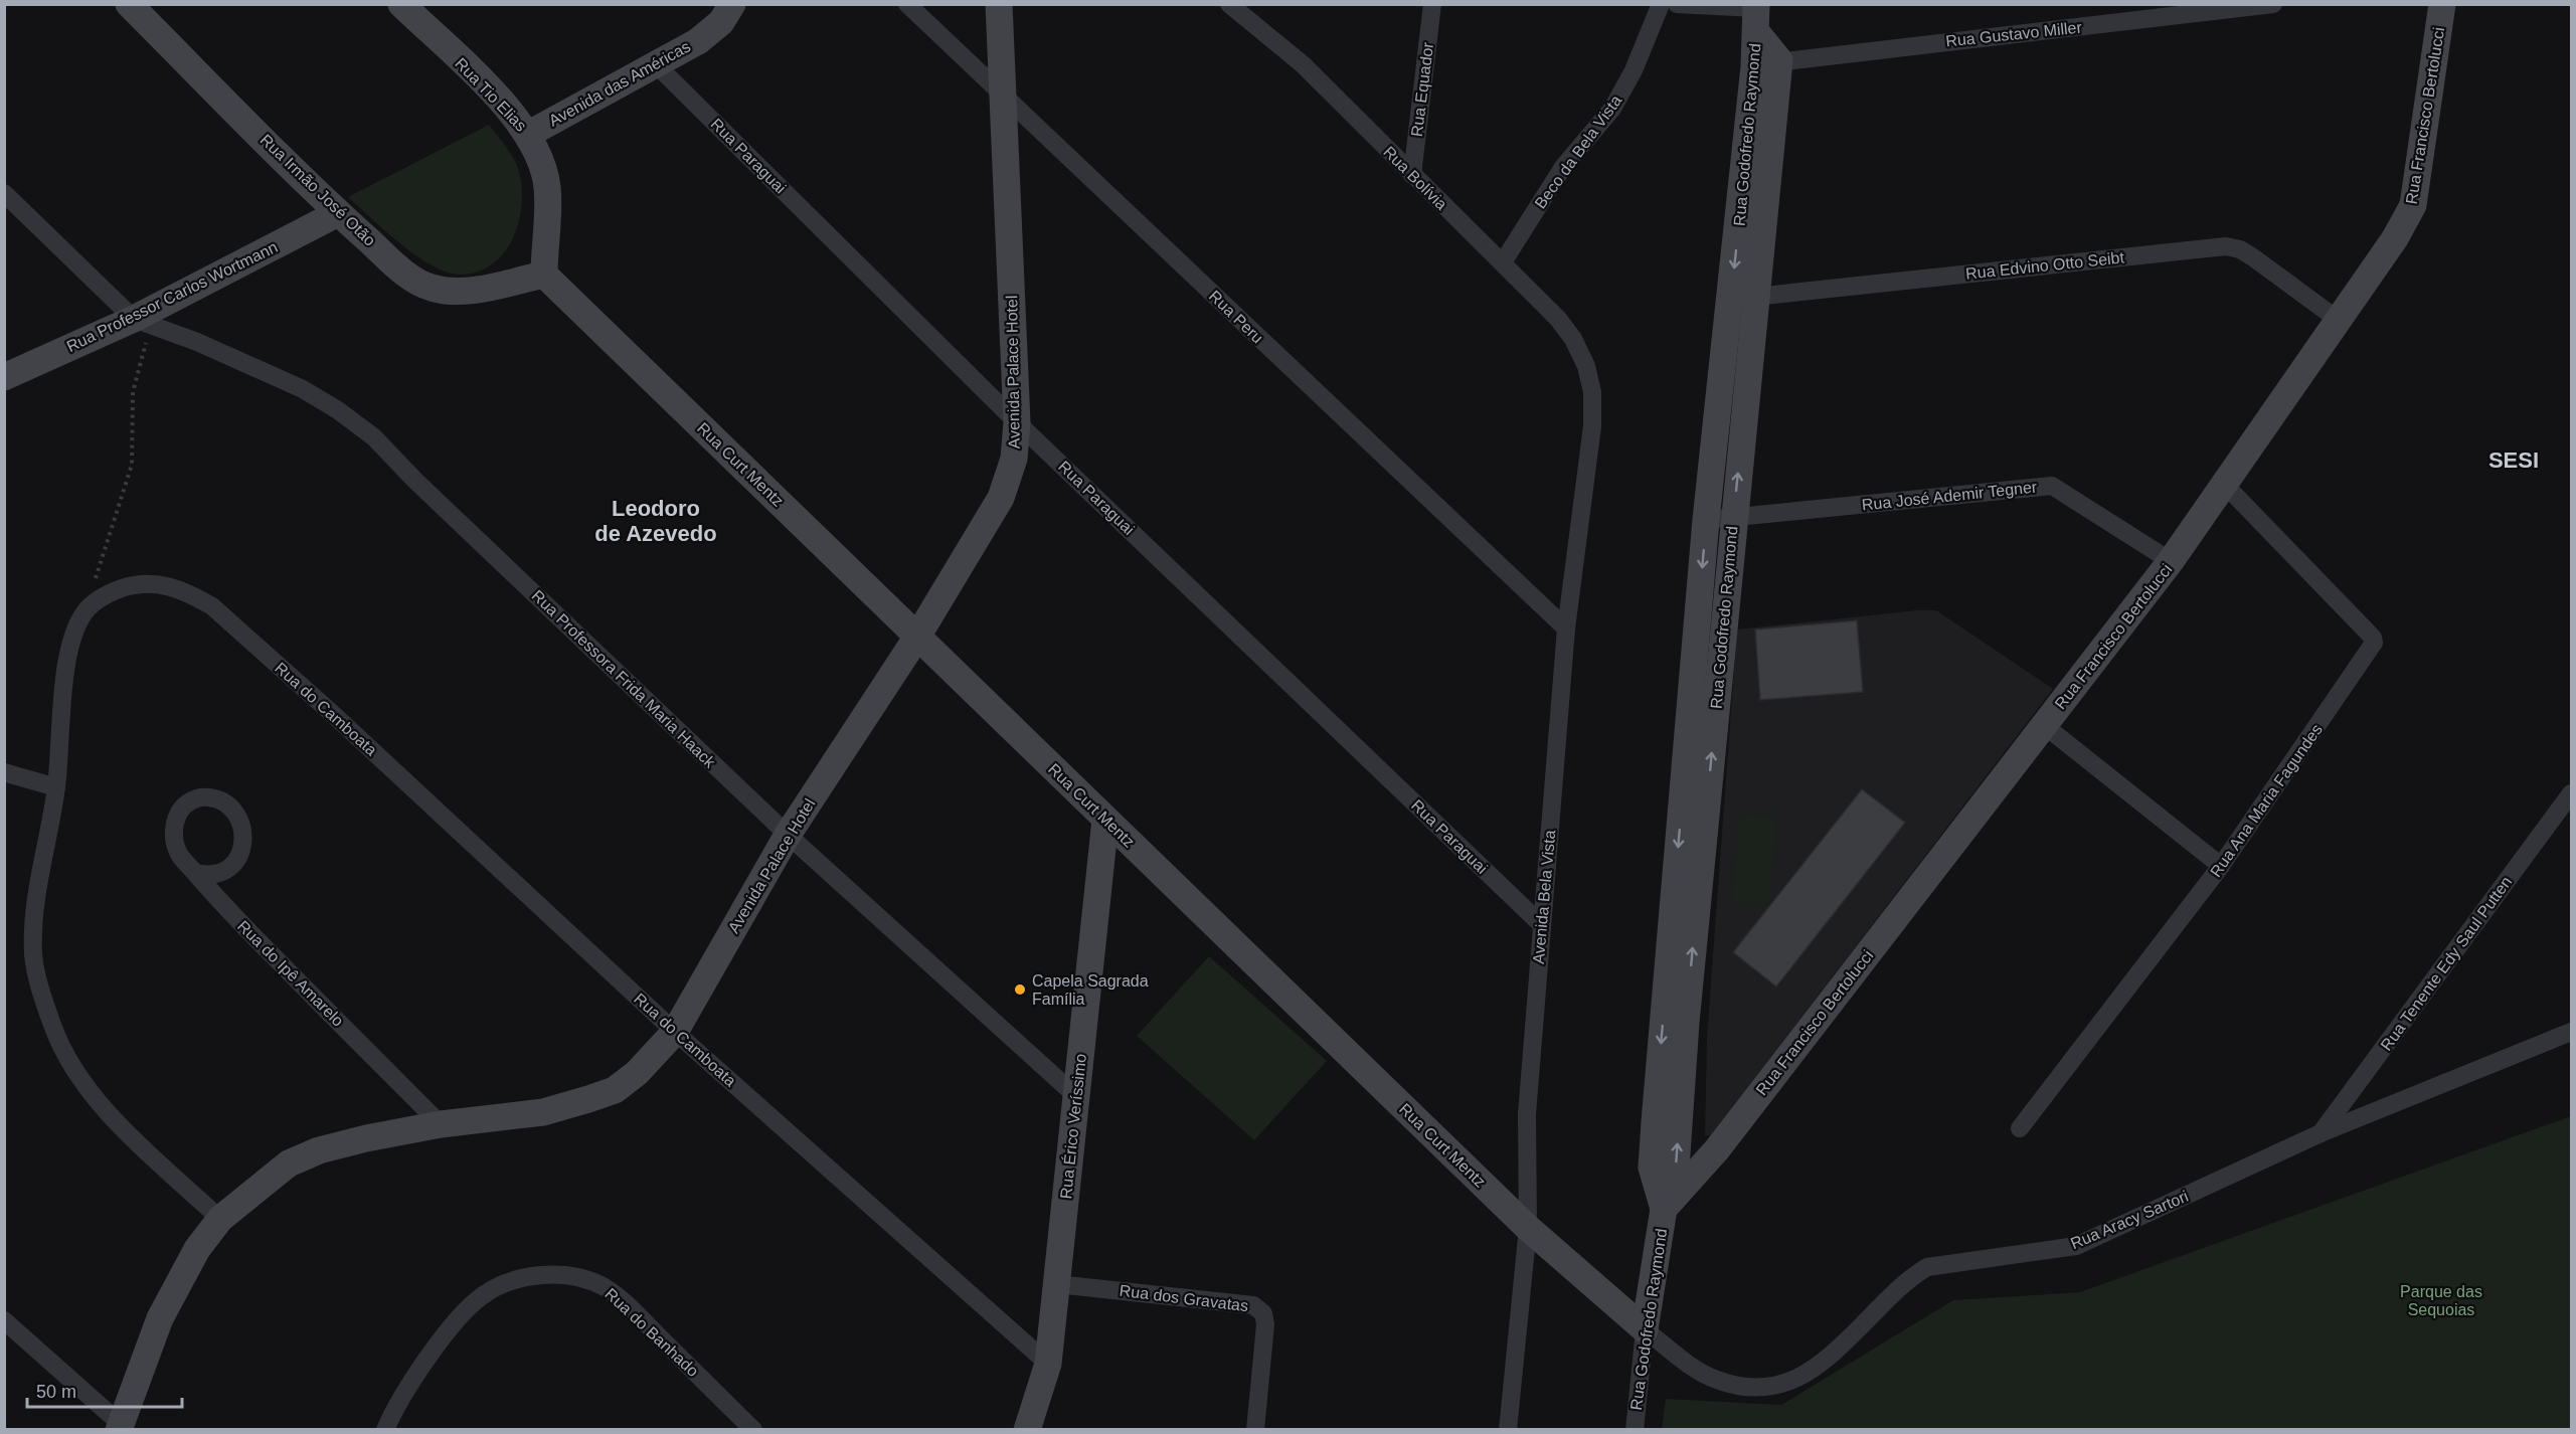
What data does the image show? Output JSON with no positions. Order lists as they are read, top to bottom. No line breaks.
{"streets":{"main road":["Avenida das Américas","Rua Tio Elias","Rua Francisco Bertolucci","Rua Godofredo Raymond","Rua Irmão José Otão","Rua Professor Carlos Wortmann","Avenida Palace Hotel","Rua Curt Mentz","Rua Érico Veríssimo"],"street":["Rua Gustavo Miller","Rua Equador","Beco da Bela Vista","Rua Paraguai","Rua Bolívia","Rua Edvino Otto Seibt","Rua Peru","Rua José Ademir Tegner","Rua Professora Frida Maria Haack","Rua do Camboata","Rua Ana Maria Fagundes","Avenida Bela Vista","Rua Tenente Edy Saul Putten","Rua do Ipê Amarelo","Rua Aracy Sartori","Rua dos Gravatas","Rua do Banhado"]},"crossings":[["Rua Gustavo Miller","Rua Godofredo Raymond"],["Avenida das Américas","Rua Tio Elias"],["Avenida das Américas","Rua Paraguai"],["Rua Equador","Rua Bolívia"],["Rua Tio Elias","Rua Irmão José Otão"],["Rua Tio Elias","Rua Curt Mentz"],["Rua Francisco Bertolucci","Rua Godofredo Raymond"],["Rua Francisco Bertolucci","Rua Edvino Otto Seibt"],["Rua Francisco Bertolucci","Rua José Ademir Tegner"],["Rua Francisco Bertolucci","Rua Ana Maria Fagundes"],["Rua Godofredo Raymond","Rua Edvino Otto Seibt"],["Rua Godofredo Raymond","Rua Curt Mentz"],["Rua Godofredo Raymond","Rua José Ademir Tegner"],["Rua Godofredo Raymond","Rua Aracy Sartori"],["Beco da Bela Vista","Rua Bolívia"],["Rua Paraguai","Avenida Palace Hotel"],["Rua Paraguai","Avenida Bela Vista"],["Rua Bolívia","Avenida Bela Vista"],["Rua Irmão José Otão","Rua Professor Carlos Wortmann"],["Rua Irmão José Otão","Rua Curt Mentz"],["Rua Professor Carlos Wortmann","Rua Professora Frida Maria Haack"],["Rua Peru","Avenida Palace Hotel"],["Rua Peru","Avenida Bela Vista"],["Avenida Palace Hotel","Rua Curt Mentz"],["Avenida Palace Hotel","Rua Professora Frida Maria Haack"],["Avenida Palace Hotel","Rua do Camboata"],["Avenida Palace Hotel","Rua do Ipê Amarelo"],["Rua Curt Mentz","Avenida Bela Vista"],["Rua Curt Mentz","Rua Érico Veríssimo"],["Rua Curt Mentz","Rua Aracy Sartori"],["Rua Professora Frida Maria Haack","Rua Érico Veríssimo"],["Rua do Camboata","Rua Érico Veríssimo"],["Rua Tenente Edy Saul Putten","Rua Aracy Sartori"],["Rua Érico Veríssimo","Rua dos Gravatas"]],"districts":["SESI","Leodoro de Azevedo"],"parks":["Parque das Sequoias"],"places":["Capela Sagrada Família"],"scale_bar":"50 m"}
